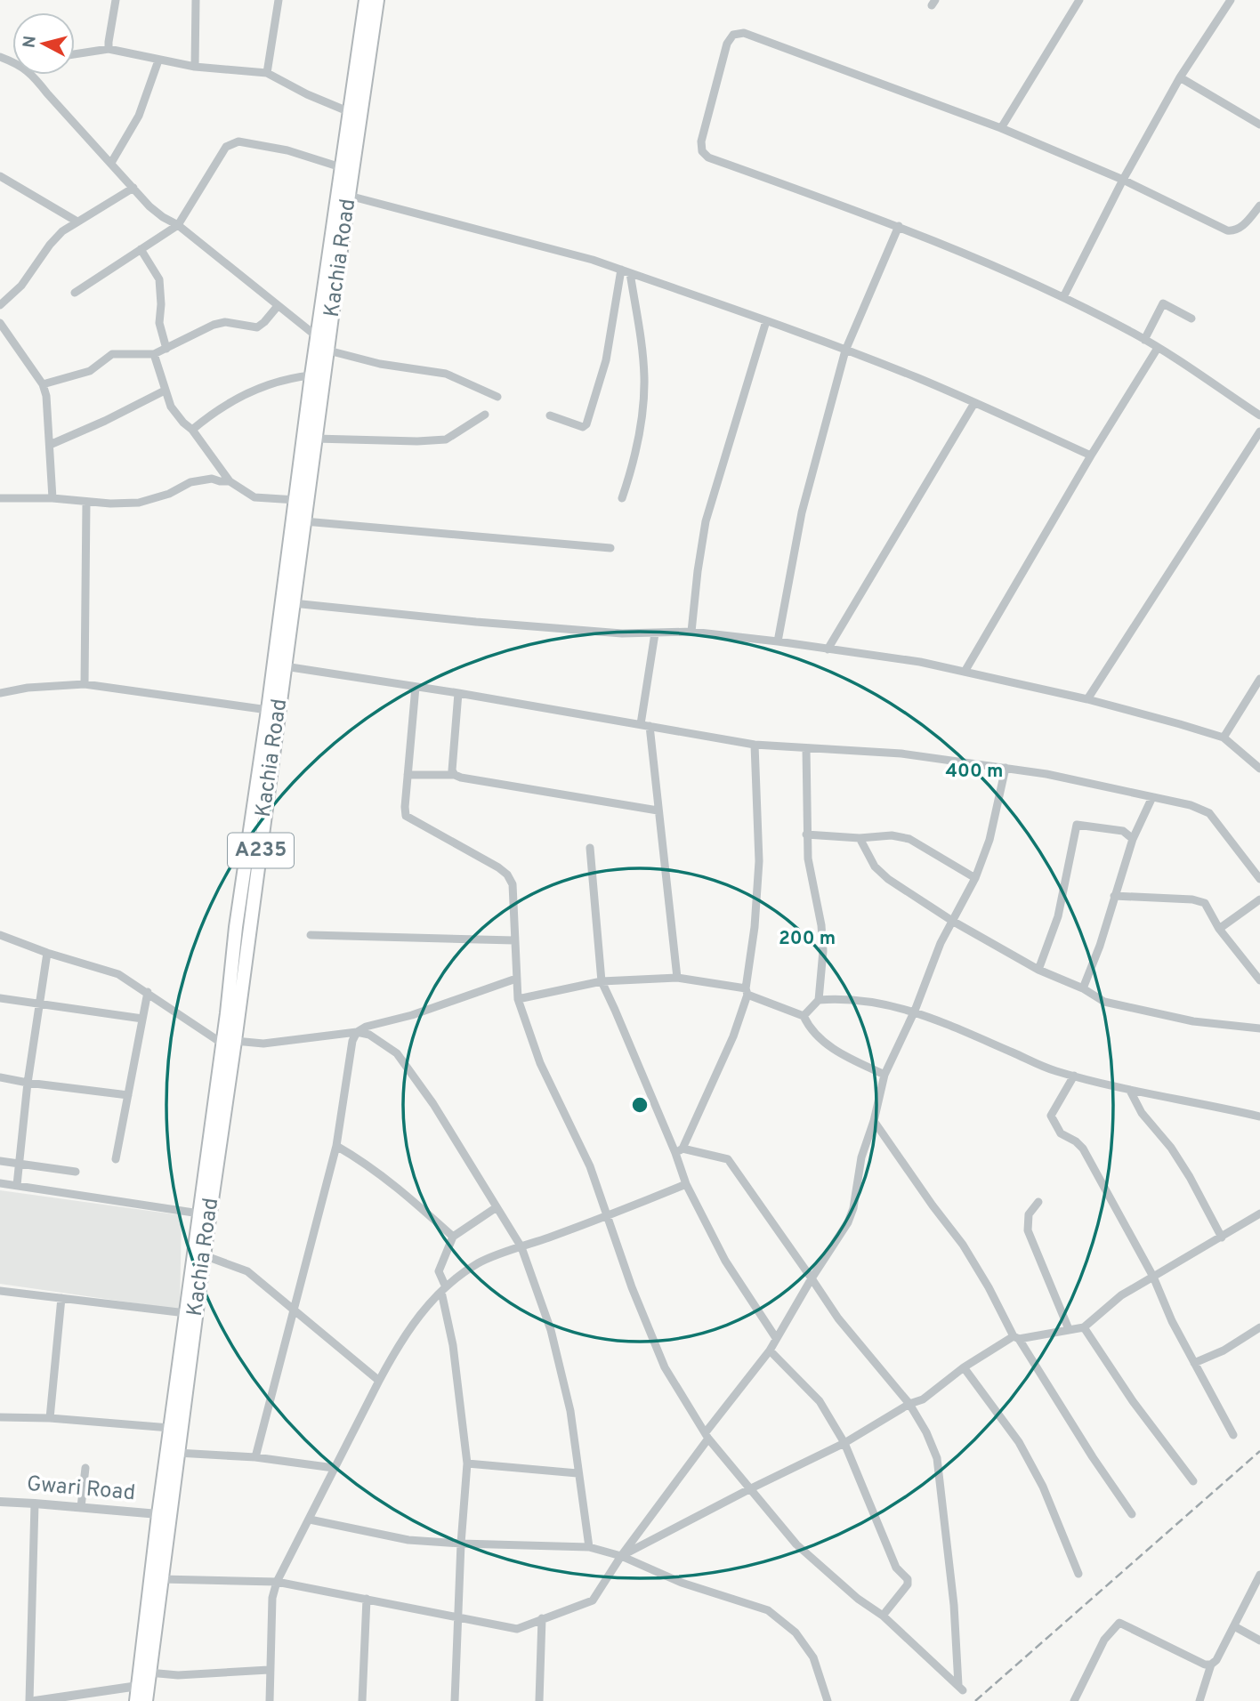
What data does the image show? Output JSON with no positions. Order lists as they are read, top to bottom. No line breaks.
{"streets":{"highway":["Kachia Road","A235"],"street":["Gwari Road"]},"crossings":[["Kachia Road","Gwari Road"]],"north":"left","rings":["400 m","200 m"]}
